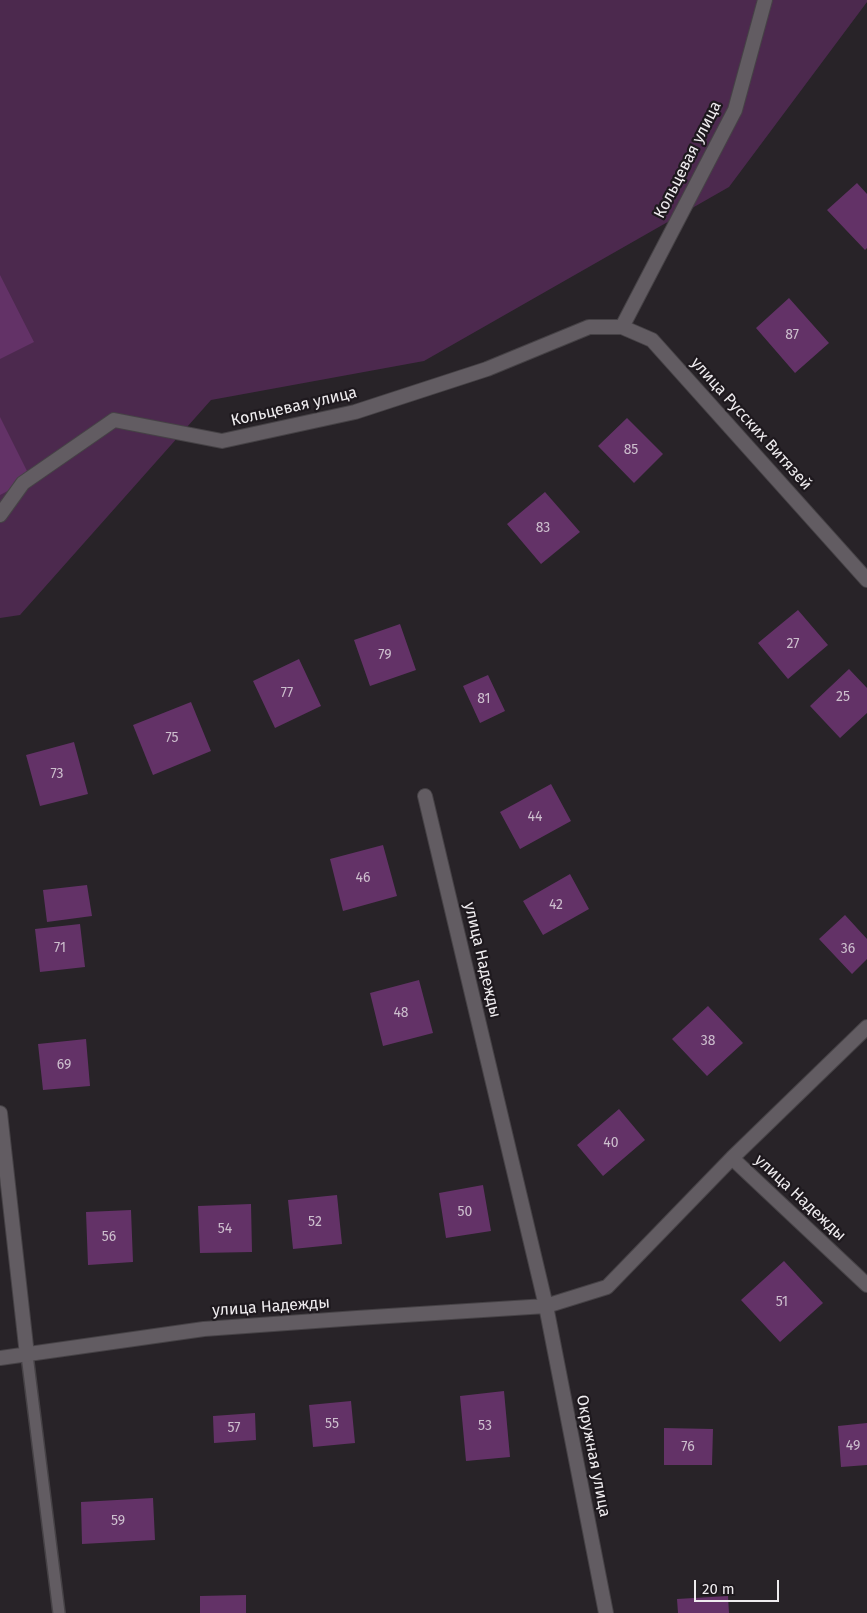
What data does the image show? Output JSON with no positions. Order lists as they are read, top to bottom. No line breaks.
{"streets":{"street":["Кольцевая улица","улица Русских Витязей","улица Надежды","Окружная улица"]},"crossings":[["Кольцевая улица","улица Русских Витязей"],["улица Надежды","Окружная улица"]],"house_numbers":["87","85","83","27","79","77","25","81","75","73","44","46","42","71","36","48","38","69","40","50","52","54","56","51","55","53","57","49","76","59"],"scale_bar":"20 m"}
